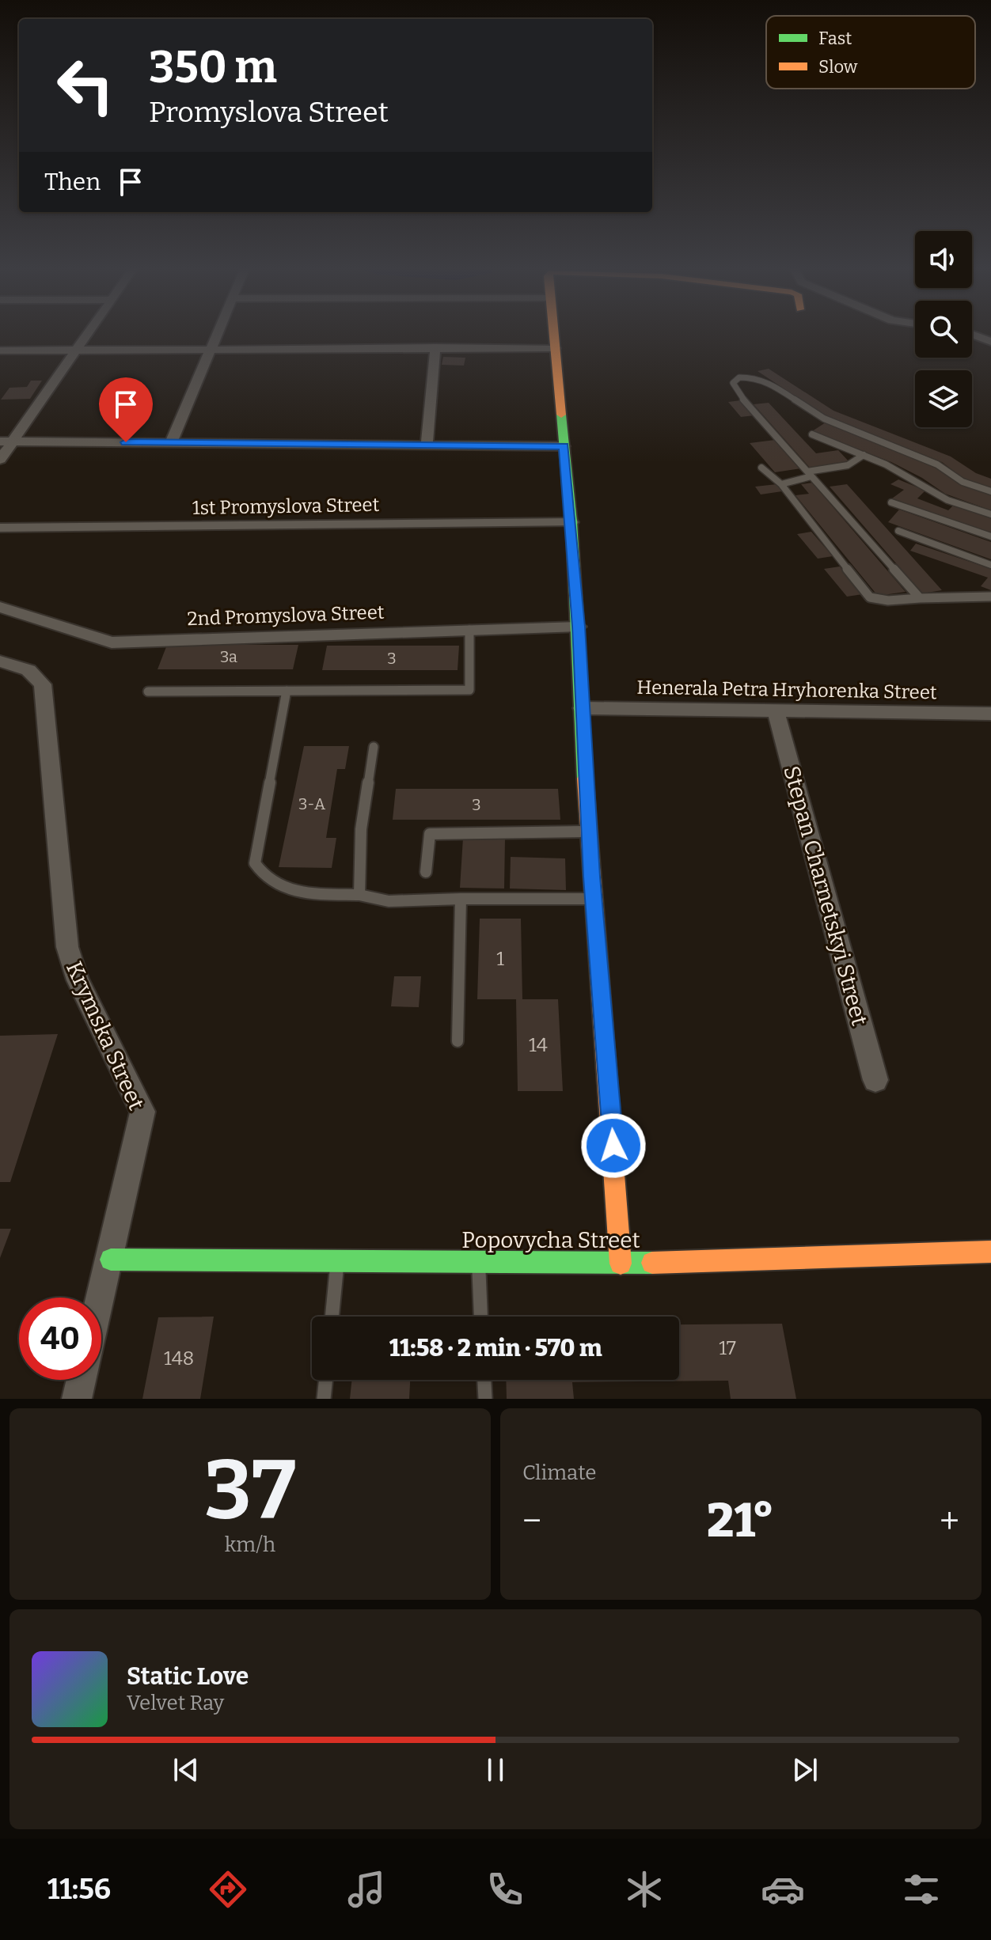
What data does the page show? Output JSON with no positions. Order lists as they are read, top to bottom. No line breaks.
{"streets":{"street":["1st Promyslova Street","2nd Promyslova Street","Henerala Petra Hryhorenka Street","Stepan Charnetskyi Street","Krymska Street","Popovycha Street"]},"crossings":[["Henerala Petra Hryhorenka Street","Stepan Charnetskyi Street"],["Krymska Street","Popovycha Street"]],"house_numbers":["3а","3","3-А","3","1","14","17","148"],"legend":["Fast","Slow"],"page":{"turn":["350 m","Promyslova Street"],"then":"Then","limit":"40","trip":"11:58 · 2 min · 570 m","tile":[["37","km/h"],"Climate"],"heat":["−","21°","+"],"song":["Static Love","Velvet Ray"],"tabs":"11:56"}}
